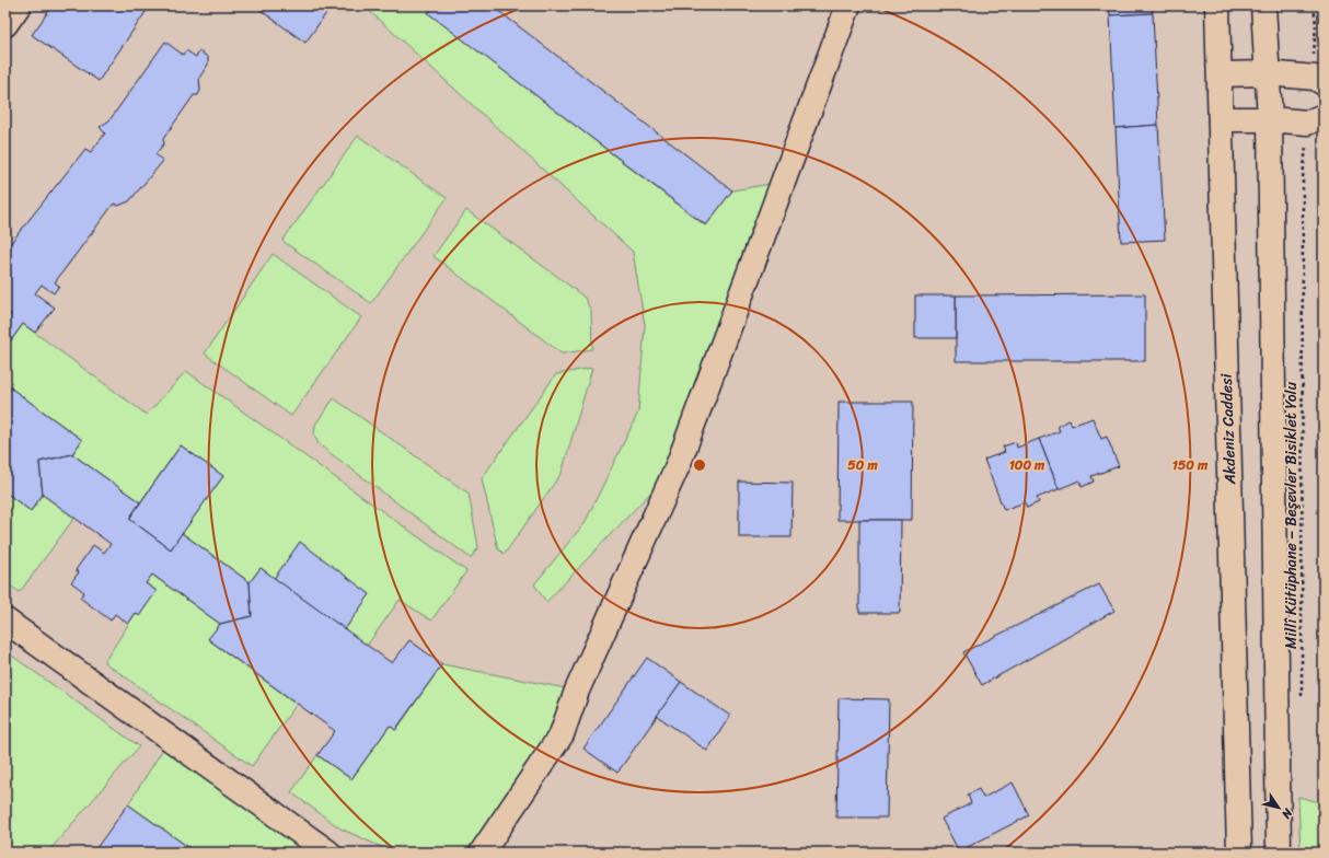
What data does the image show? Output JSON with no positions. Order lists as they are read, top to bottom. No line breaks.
{"streets":{"main road":["Akdeniz Caddesi"],"path":["Millî Kütüphane – Beşevler Bisiklet Yolu"]},"north":"bottom right","rings":["50 m","100 m","150 m"]}
